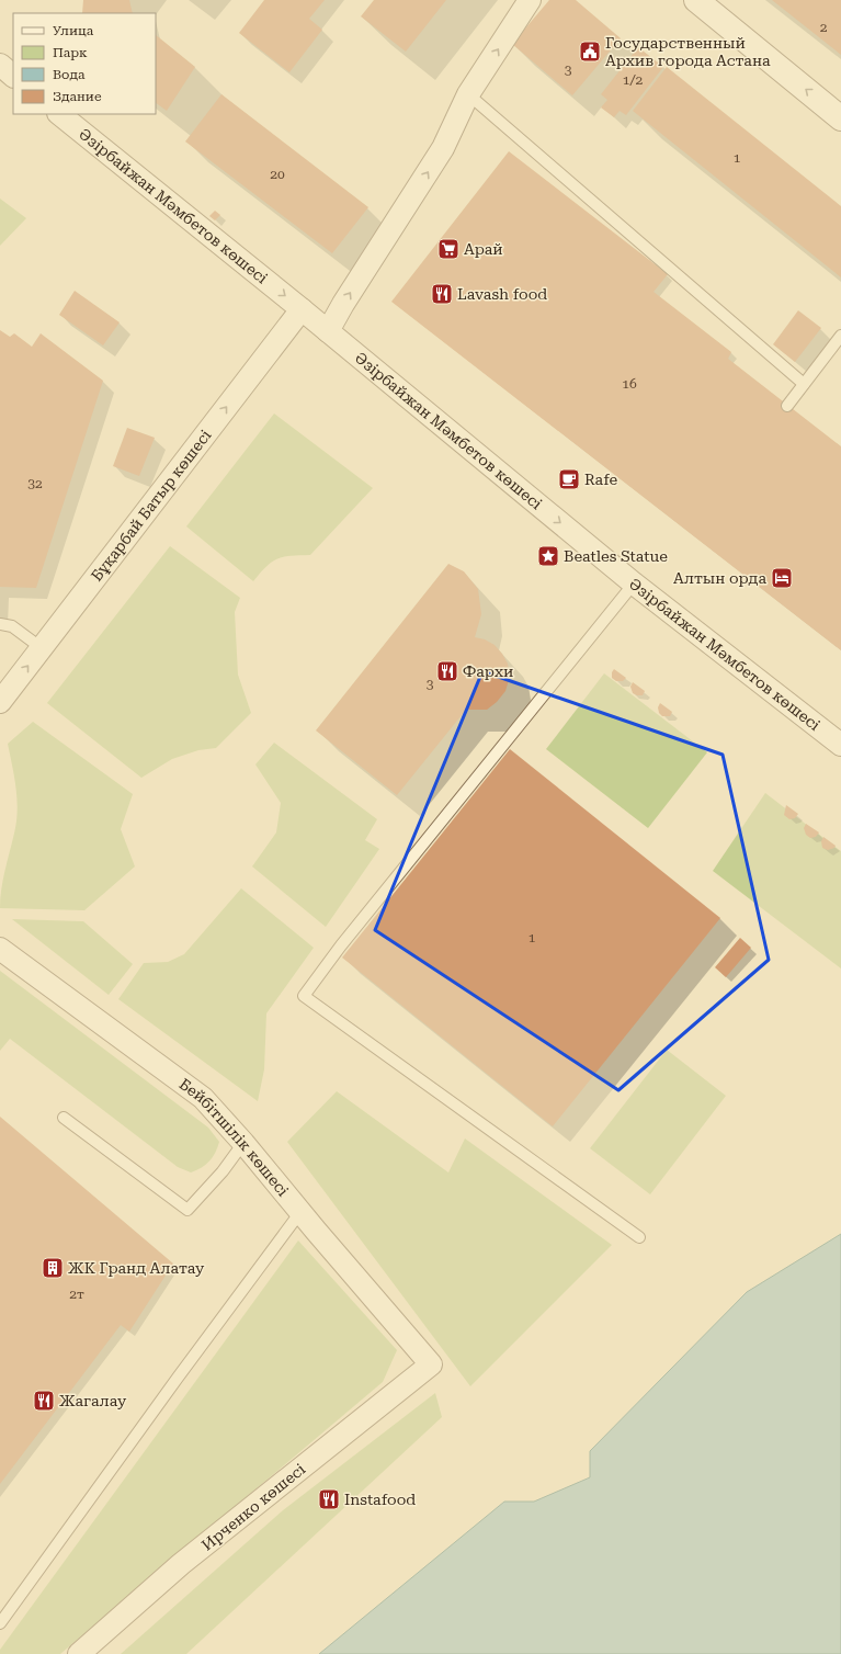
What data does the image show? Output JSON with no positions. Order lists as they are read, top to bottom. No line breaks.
{"streets":{"street":["Әзірбайжан Мәмбетов көшесі","Бұқарбай Батыр көшесі","Бейбітшілік көшесі","Ирченко көшесі"]},"crossings":[["Әзірбайжан Мәмбетов көшесі","Бұқарбай Батыр көшесі"],["Бейбітшілік көшесі","Ирченко көшесі"]],"one_way":["Әзірбайжан Мәмбетов көшесі","Бұқарбай Батыр көшесі"],"places":{"public building":["Государственный Архив города Астана"],"supermarket":["Арай"],"restaurant":["Lavash food","Фархи","Жагалау","Instafood"],"cafe":["Rafe"],"place":["Beatles Statue"],"hotel":["Алтын орда"],"building":["ЖК Гранд Алатау"]},"house_numbers":["2","3","1/2","1","20","16","32","3","1","2т"],"legend":["Улица","Парк","Вода","Здание"]}
